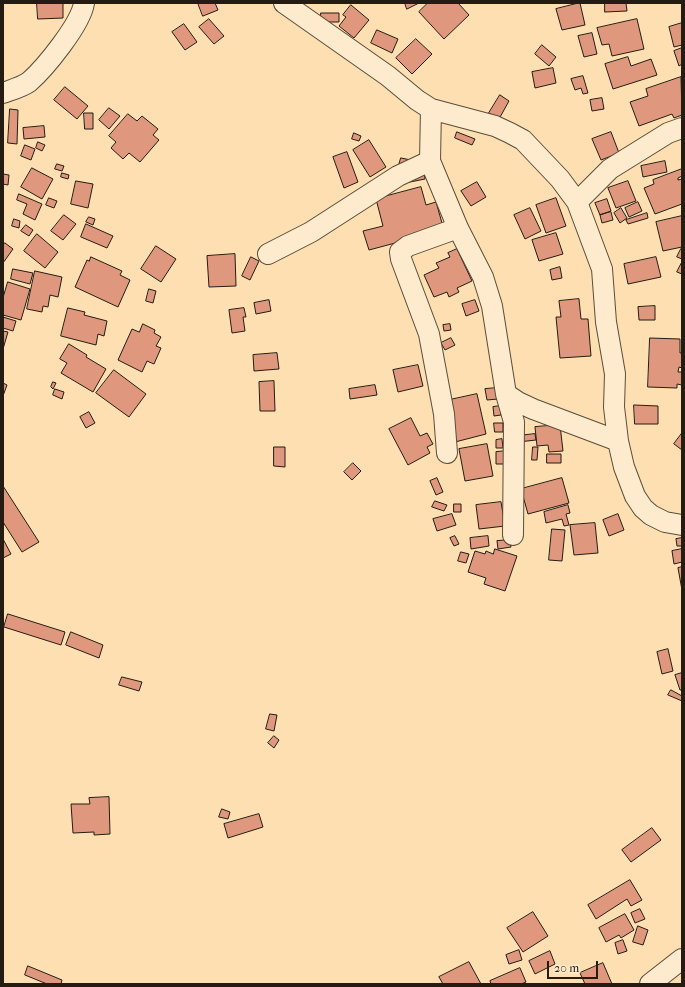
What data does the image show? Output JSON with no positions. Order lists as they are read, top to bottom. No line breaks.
{"scale_bar":"20 m"}
